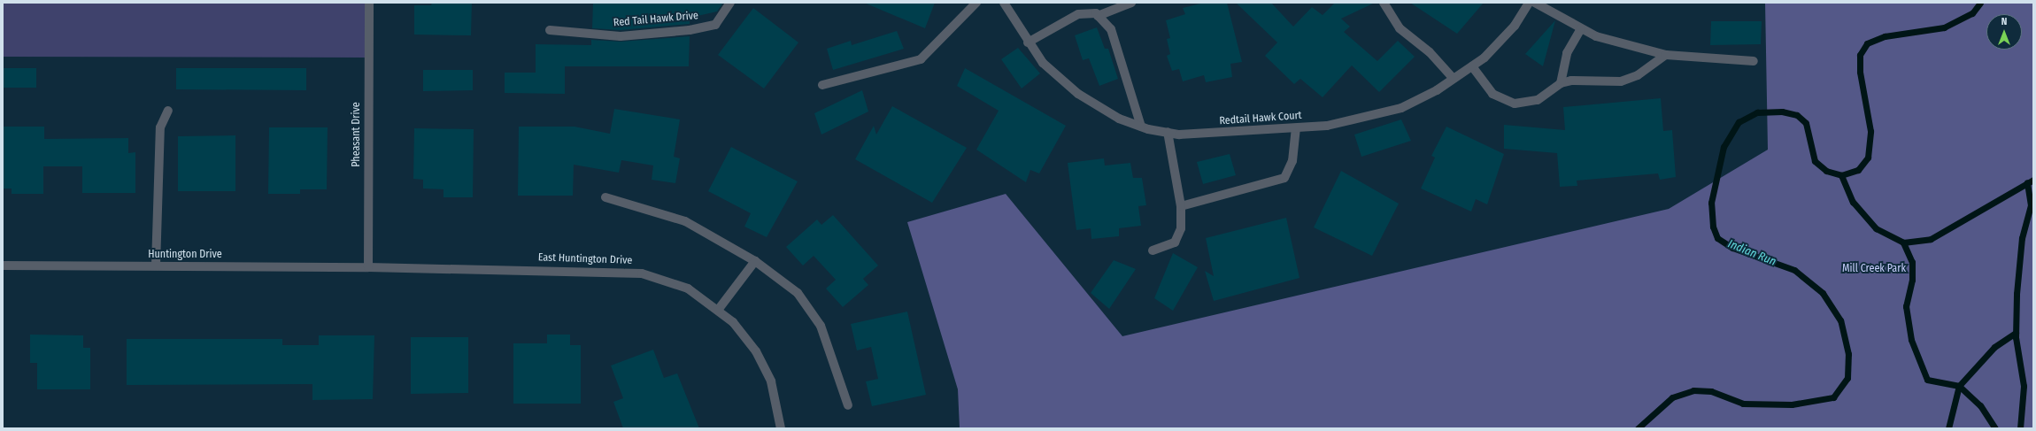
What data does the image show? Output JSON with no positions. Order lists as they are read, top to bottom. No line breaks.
{"streets":{"street":["Red Tail Hawk Drive","Redtail Hawk Court","Pheasant Drive","Huntington Drive","East Huntington Drive"]},"crossings":[["Pheasant Drive","Huntington Drive"],["Pheasant Drive","East Huntington Drive"],["Huntington Drive","East Huntington Drive"]],"water":["Indian Run"],"parks":["Mill Creek Park"],"north":"top"}
